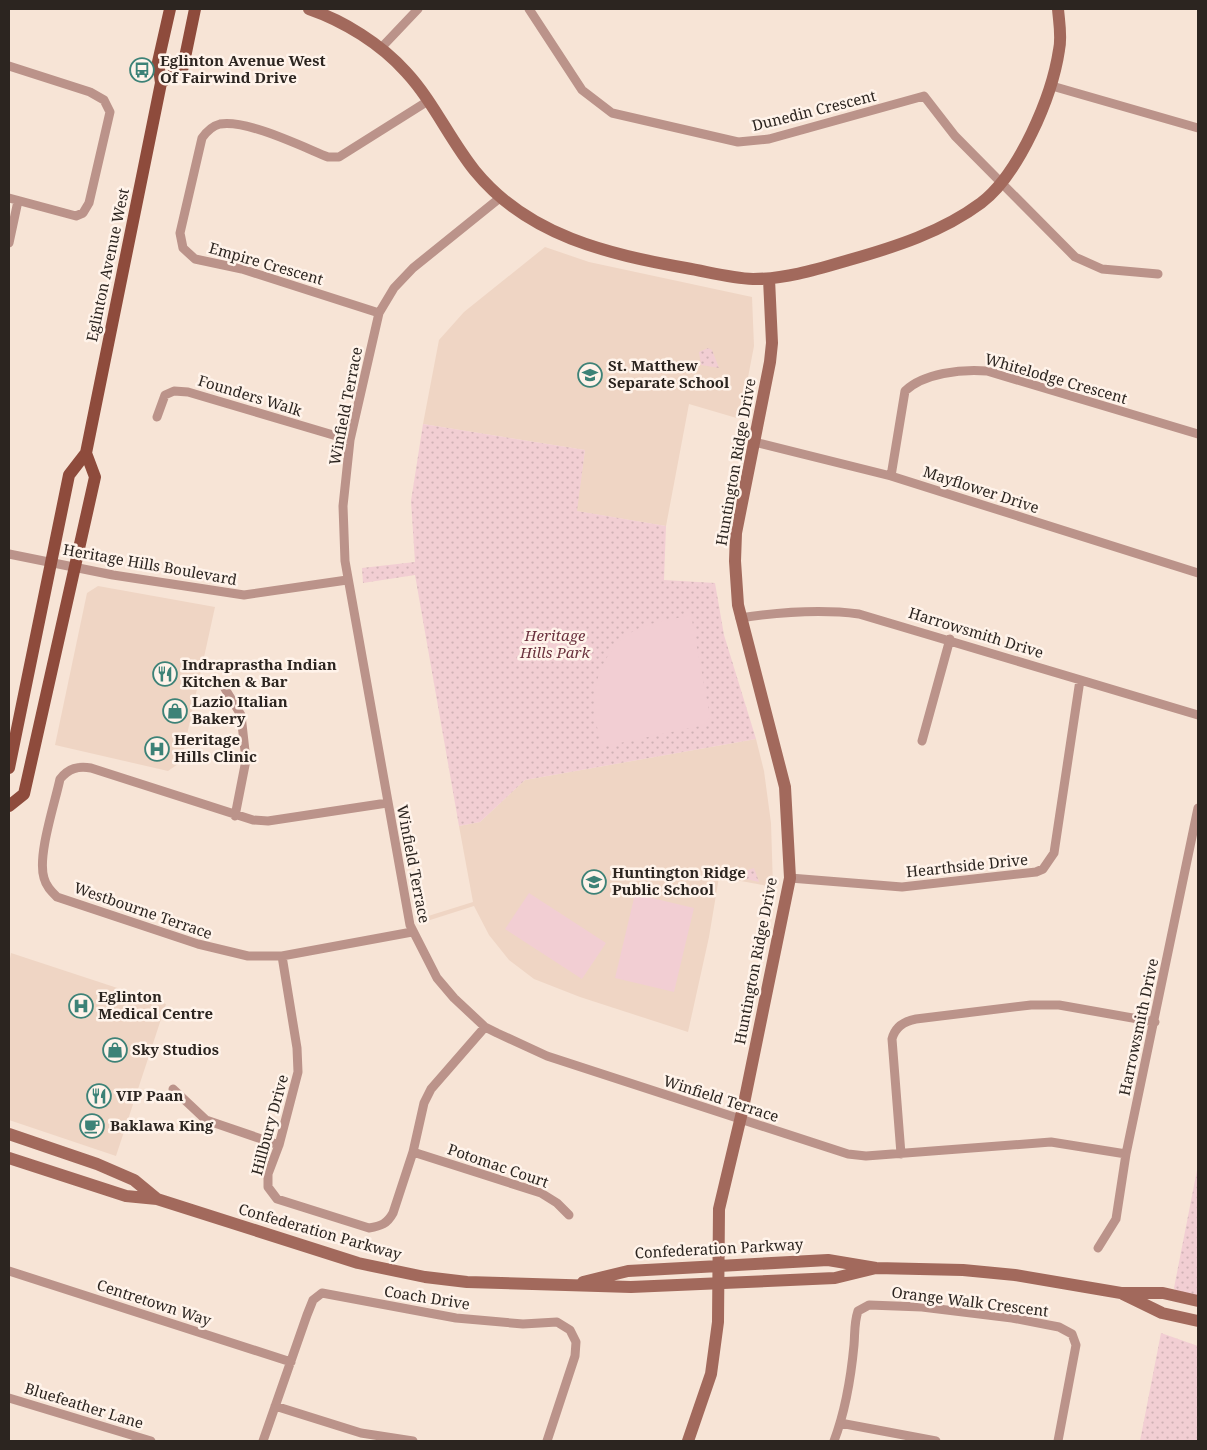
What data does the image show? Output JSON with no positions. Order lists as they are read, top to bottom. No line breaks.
{"streets":{"main road":["Eglinton Avenue West"],"street":["Dunedin Crescent","Empire Crescent","Whitelodge Crescent","Founders Walk","Winfield Terrace","Huntington Ridge Drive","Mayflower Drive","Heritage Hills Boulevard","Harrowsmith Drive","Hearthside Drive","Westbourne Terrace","Hillbury Drive","Potomac Court","Confederation Parkway","Coach Drive","Orange Walk Crescent","Centretown Way","Bluefeather Lane"]},"crossings":[["Empire Crescent","Winfield Terrace"],["Eglinton Avenue West","Heritage Hills Boulevard"],["Whitelodge Crescent","Mayflower Drive"],["Founders Walk","Winfield Terrace"],["Winfield Terrace","Huntington Ridge Drive"],["Winfield Terrace","Heritage Hills Boulevard"],["Winfield Terrace","Harrowsmith Drive"],["Winfield Terrace","Westbourne Terrace"],["Winfield Terrace","Hillbury Drive"],["Huntington Ridge Drive","Mayflower Drive"],["Huntington Ridge Drive","Harrowsmith Drive"],["Huntington Ridge Drive","Hearthside Drive"],["Huntington Ridge Drive","Confederation Parkway"],["Harrowsmith Drive","Hearthside Drive"],["Westbourne Terrace","Hillbury Drive"],["Hillbury Drive","Potomac Court"],["Coach Drive","Centretown Way"]],"parks":["Heritage Hills Park"],"places":{"bus stop":["Eglinton Avenue West Of Fairwind Drive"],"school or university":["St. Matthew Separate School","Huntington Ridge Public School"],"restaurant":["Indraprastha Indian Kitchen & Bar","VIP Paan"],"shop":["Lazio Italian Bakery","Sky Studios"],"hospital":["Heritage Hills Clinic","Eglinton Medical Centre"],"cafe":["Baklawa King"]}}
